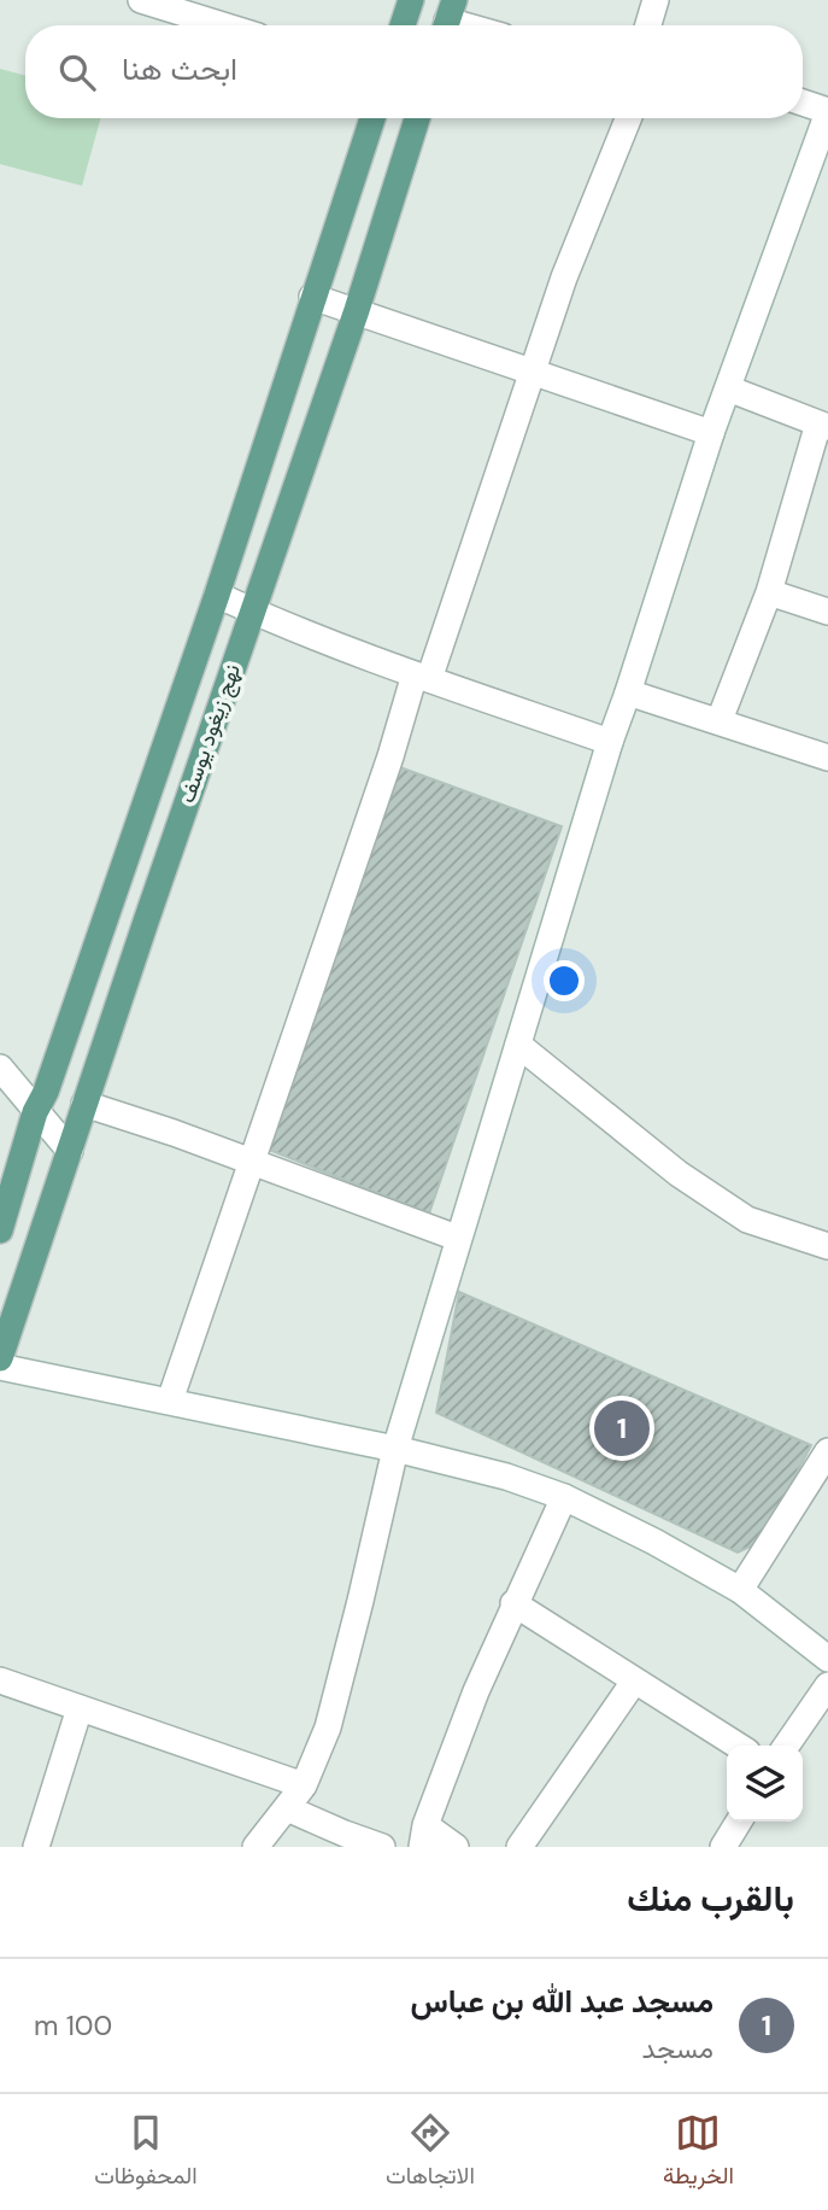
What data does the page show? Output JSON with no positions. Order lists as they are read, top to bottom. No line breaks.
{"streets":{"main road":["نهج زيغود يوسف"]},"page":{"search":"ابحث هنا","pins":"1","heading":"بالقرب منك","list":[{"mark":"1","name":"مسجد عبد الله بن عباس","note":"مسجد","value":"100 m"}],"nav":["الخريطة","الاتجاهات","المحفوظات"]}}
